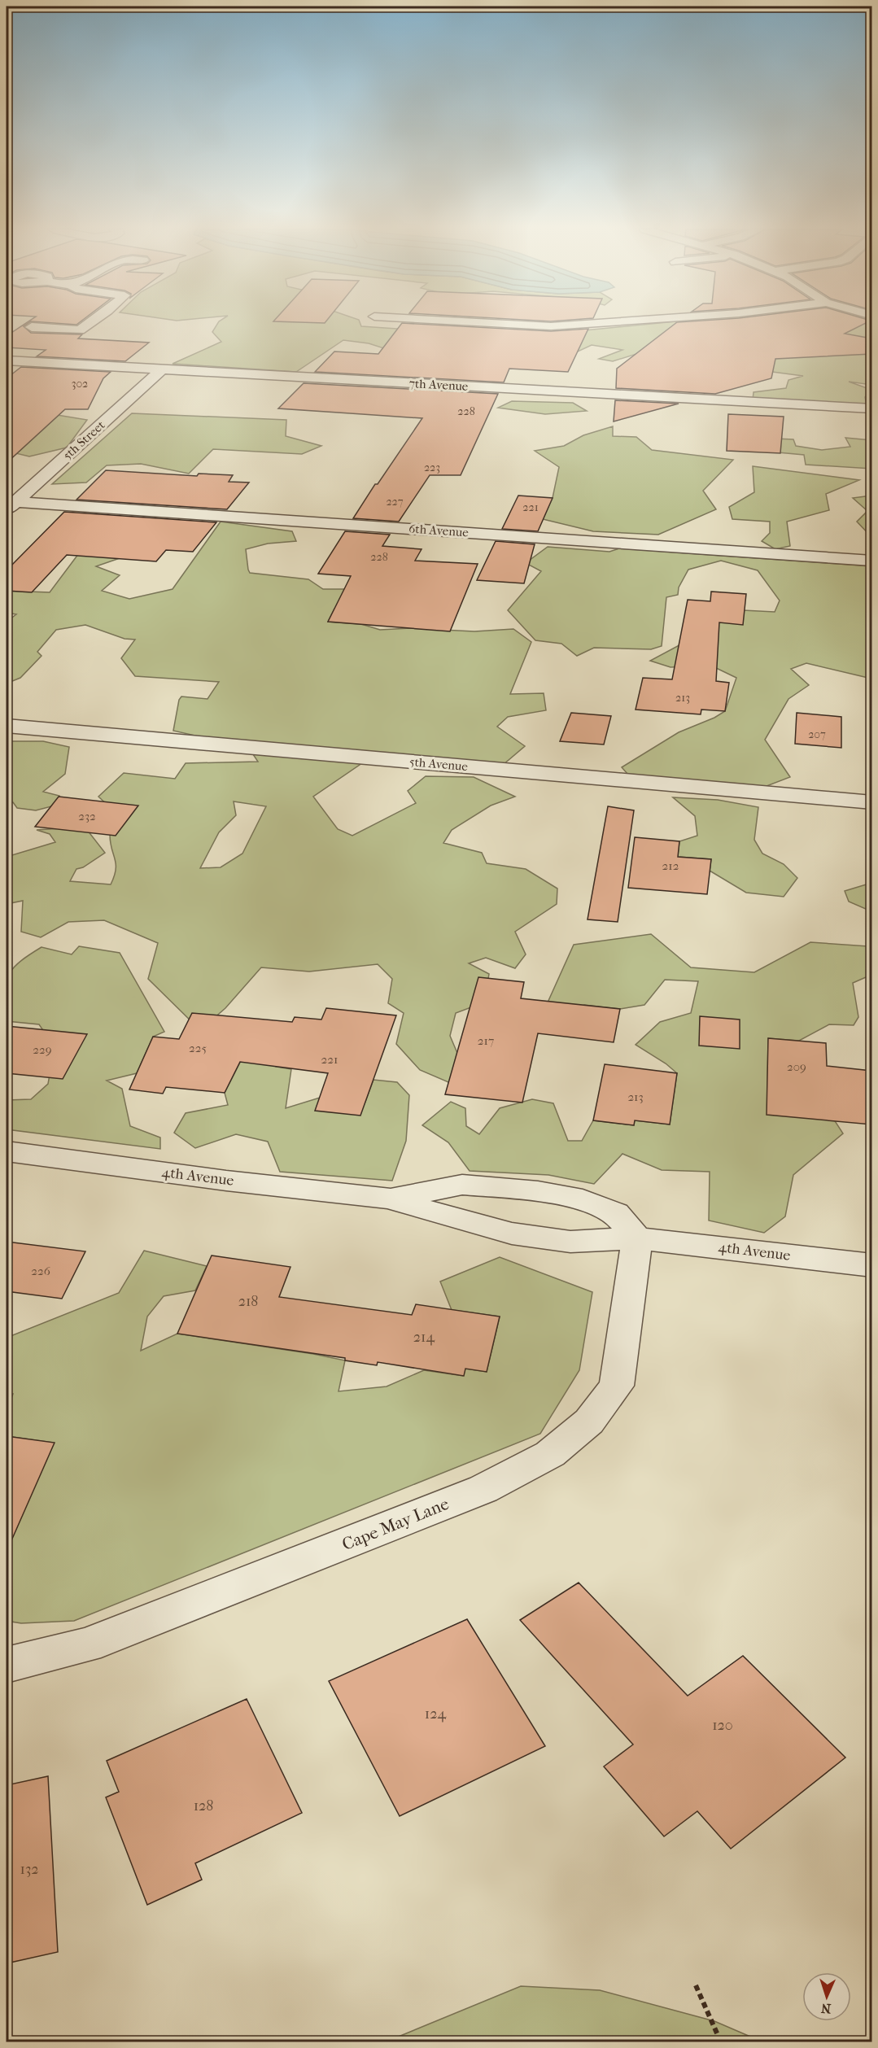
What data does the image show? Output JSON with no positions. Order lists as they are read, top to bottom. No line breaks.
{"streets":{"street":["7th Avenue","5th Street","6th Avenue","5th Avenue","4th Avenue","Cape May Lane"]},"crossings":[["7th Avenue","5th Street"],["5th Street","6th Avenue"],["4th Avenue","Cape May Lane"]],"house_numbers":["302","228","223","227","221","228","213","207","232","212","217","225","229","221","209","213","226","218","214","124","120","128","132"],"north":"bottom"}
